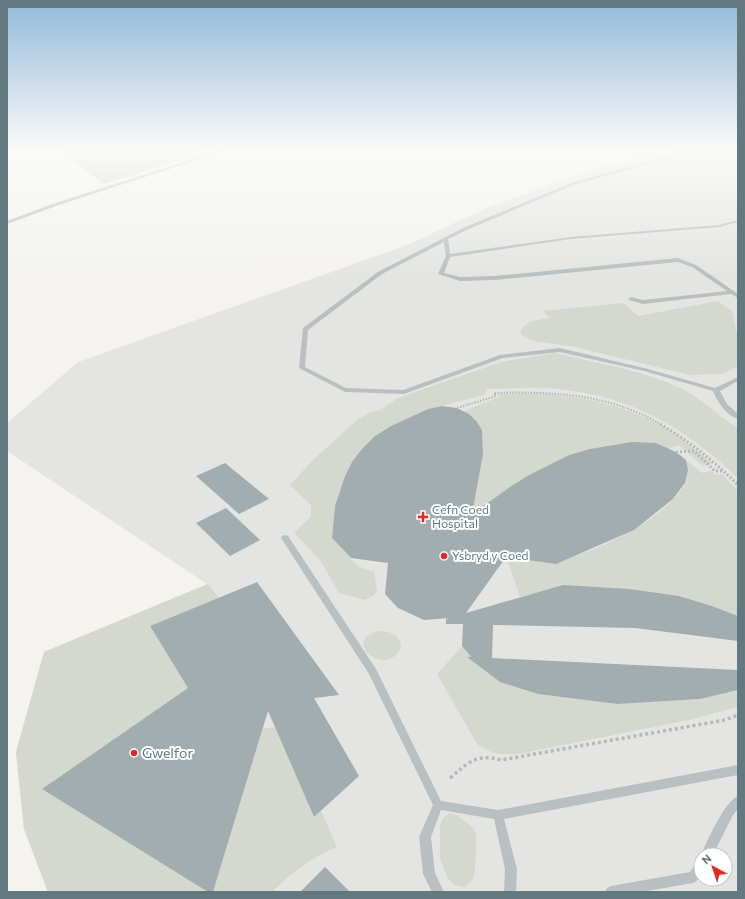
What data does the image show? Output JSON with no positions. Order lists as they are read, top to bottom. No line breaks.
{"places":{"health":["Cefn Coed Hospital"],"other":["Ysbryd y Coed","Gwelfor"]},"north":"top left"}
